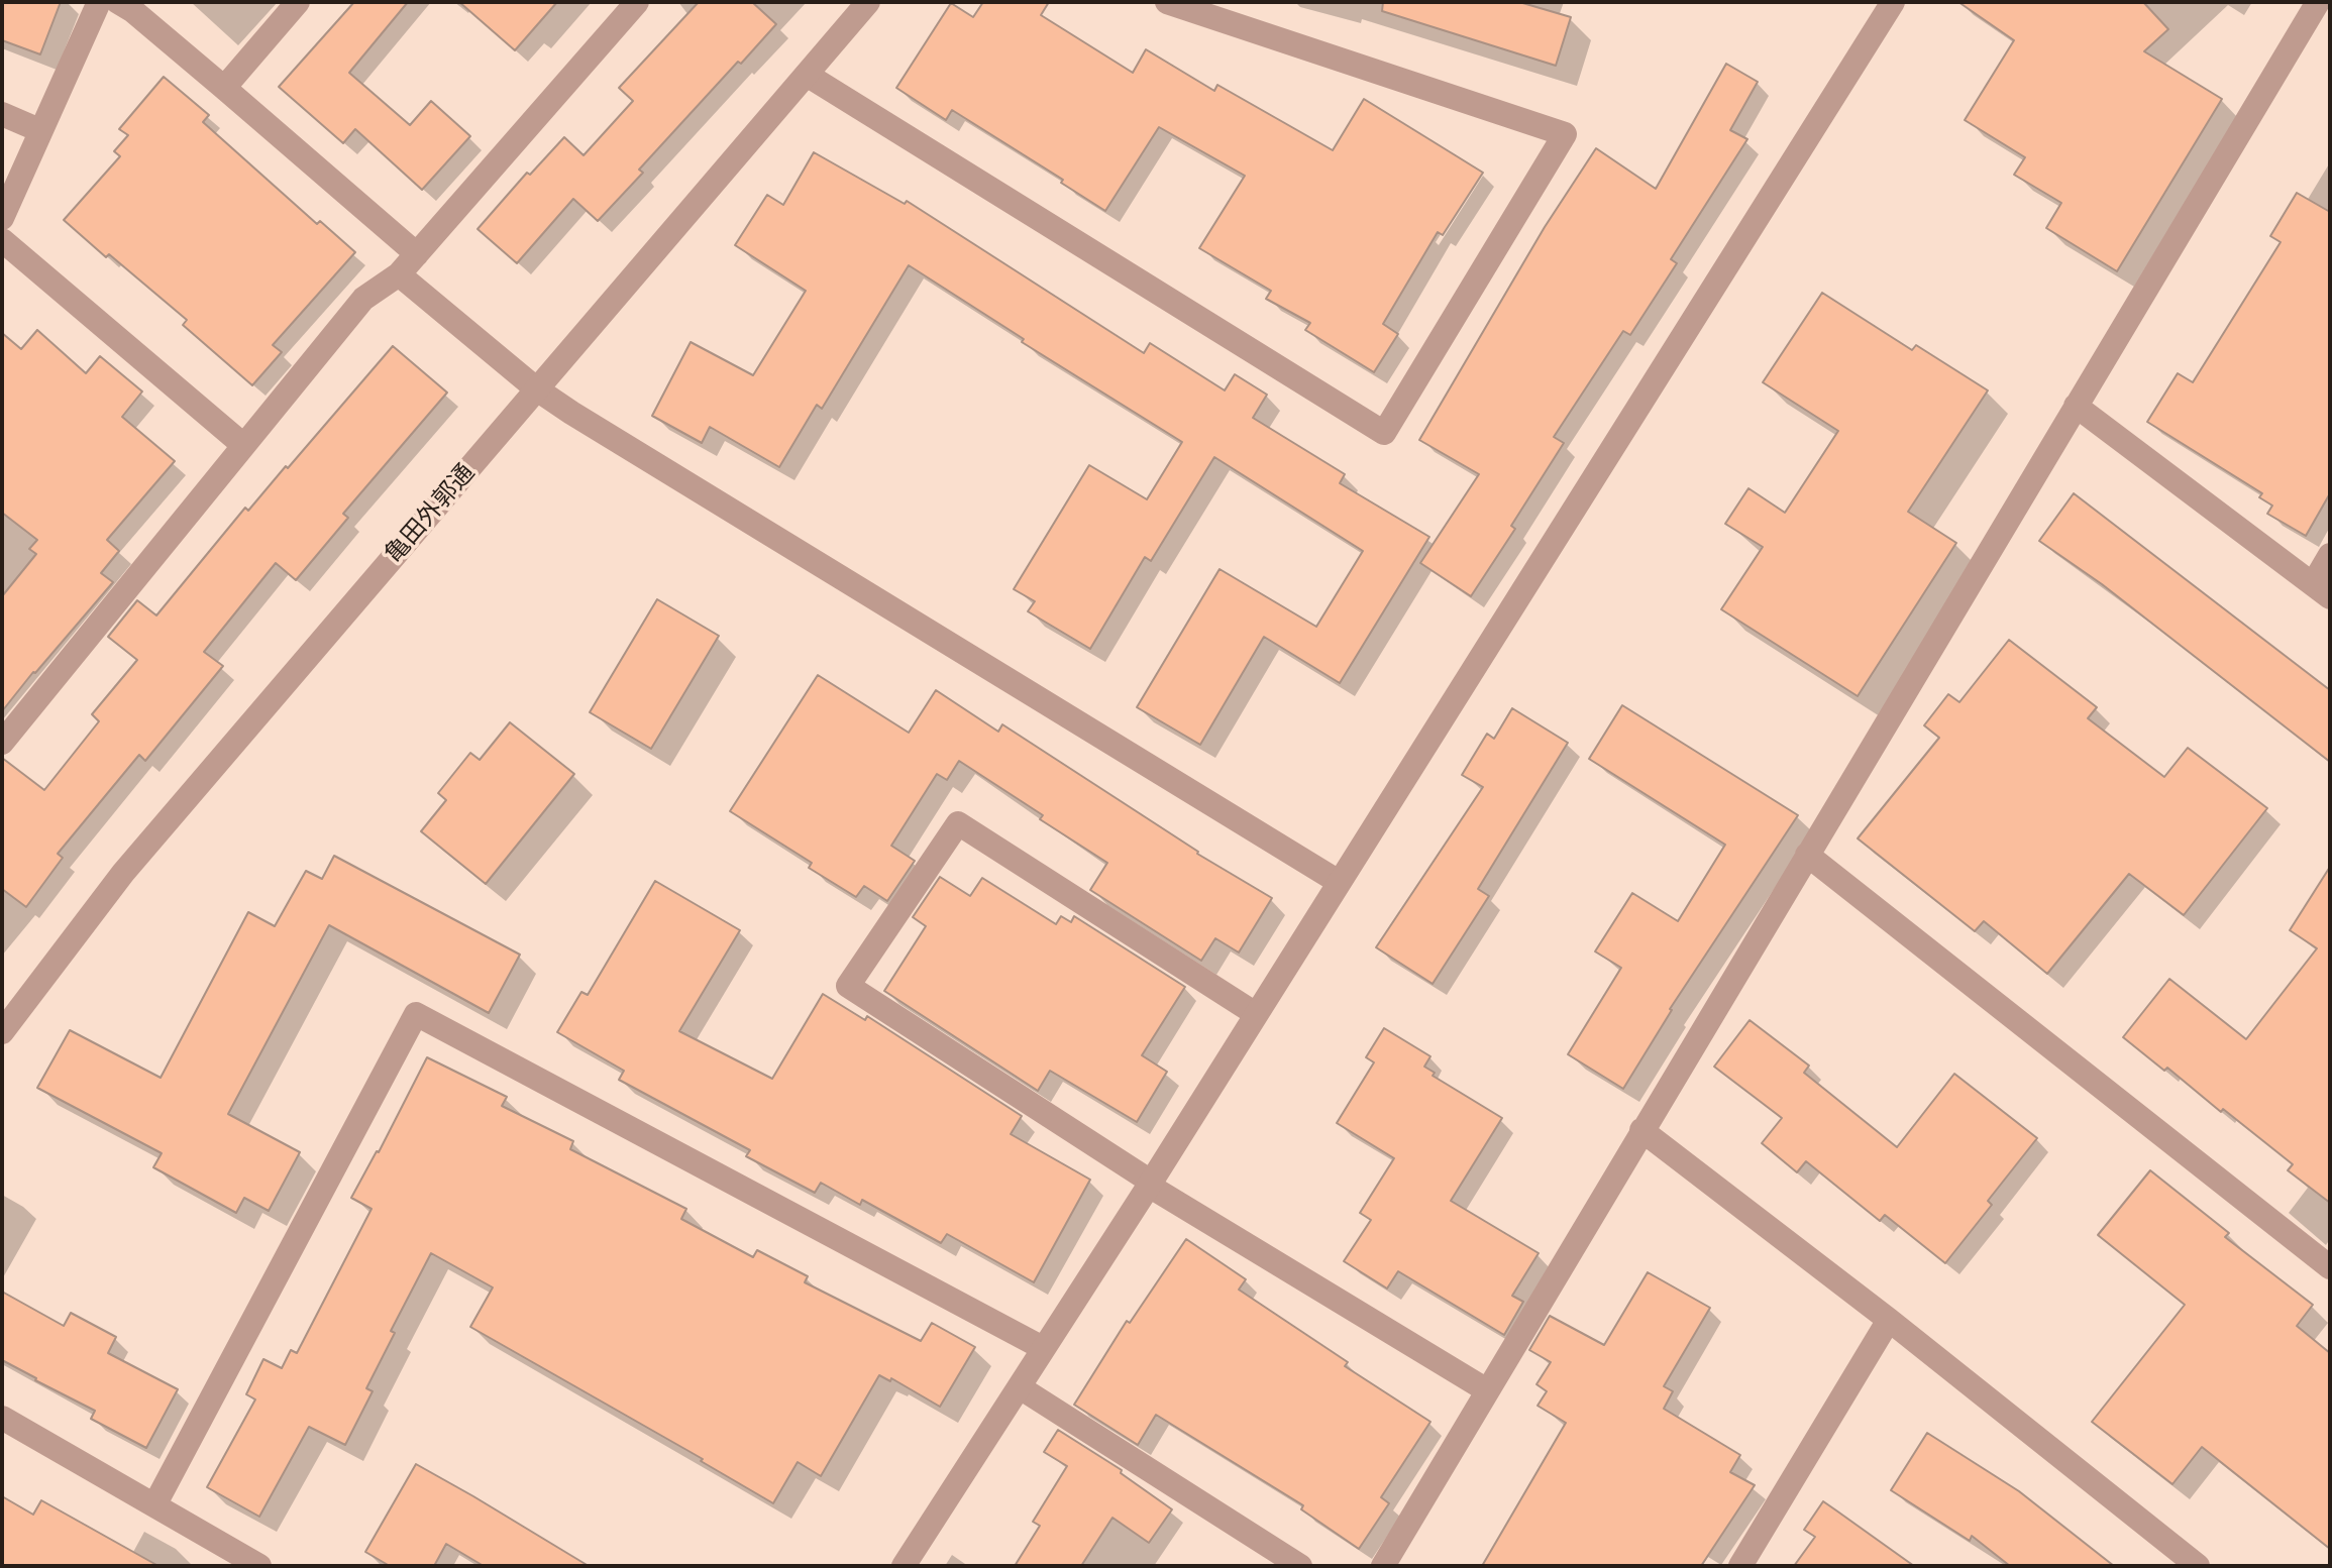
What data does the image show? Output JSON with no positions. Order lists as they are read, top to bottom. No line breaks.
{"streets":{"street":["亀田外郭通"]}}
